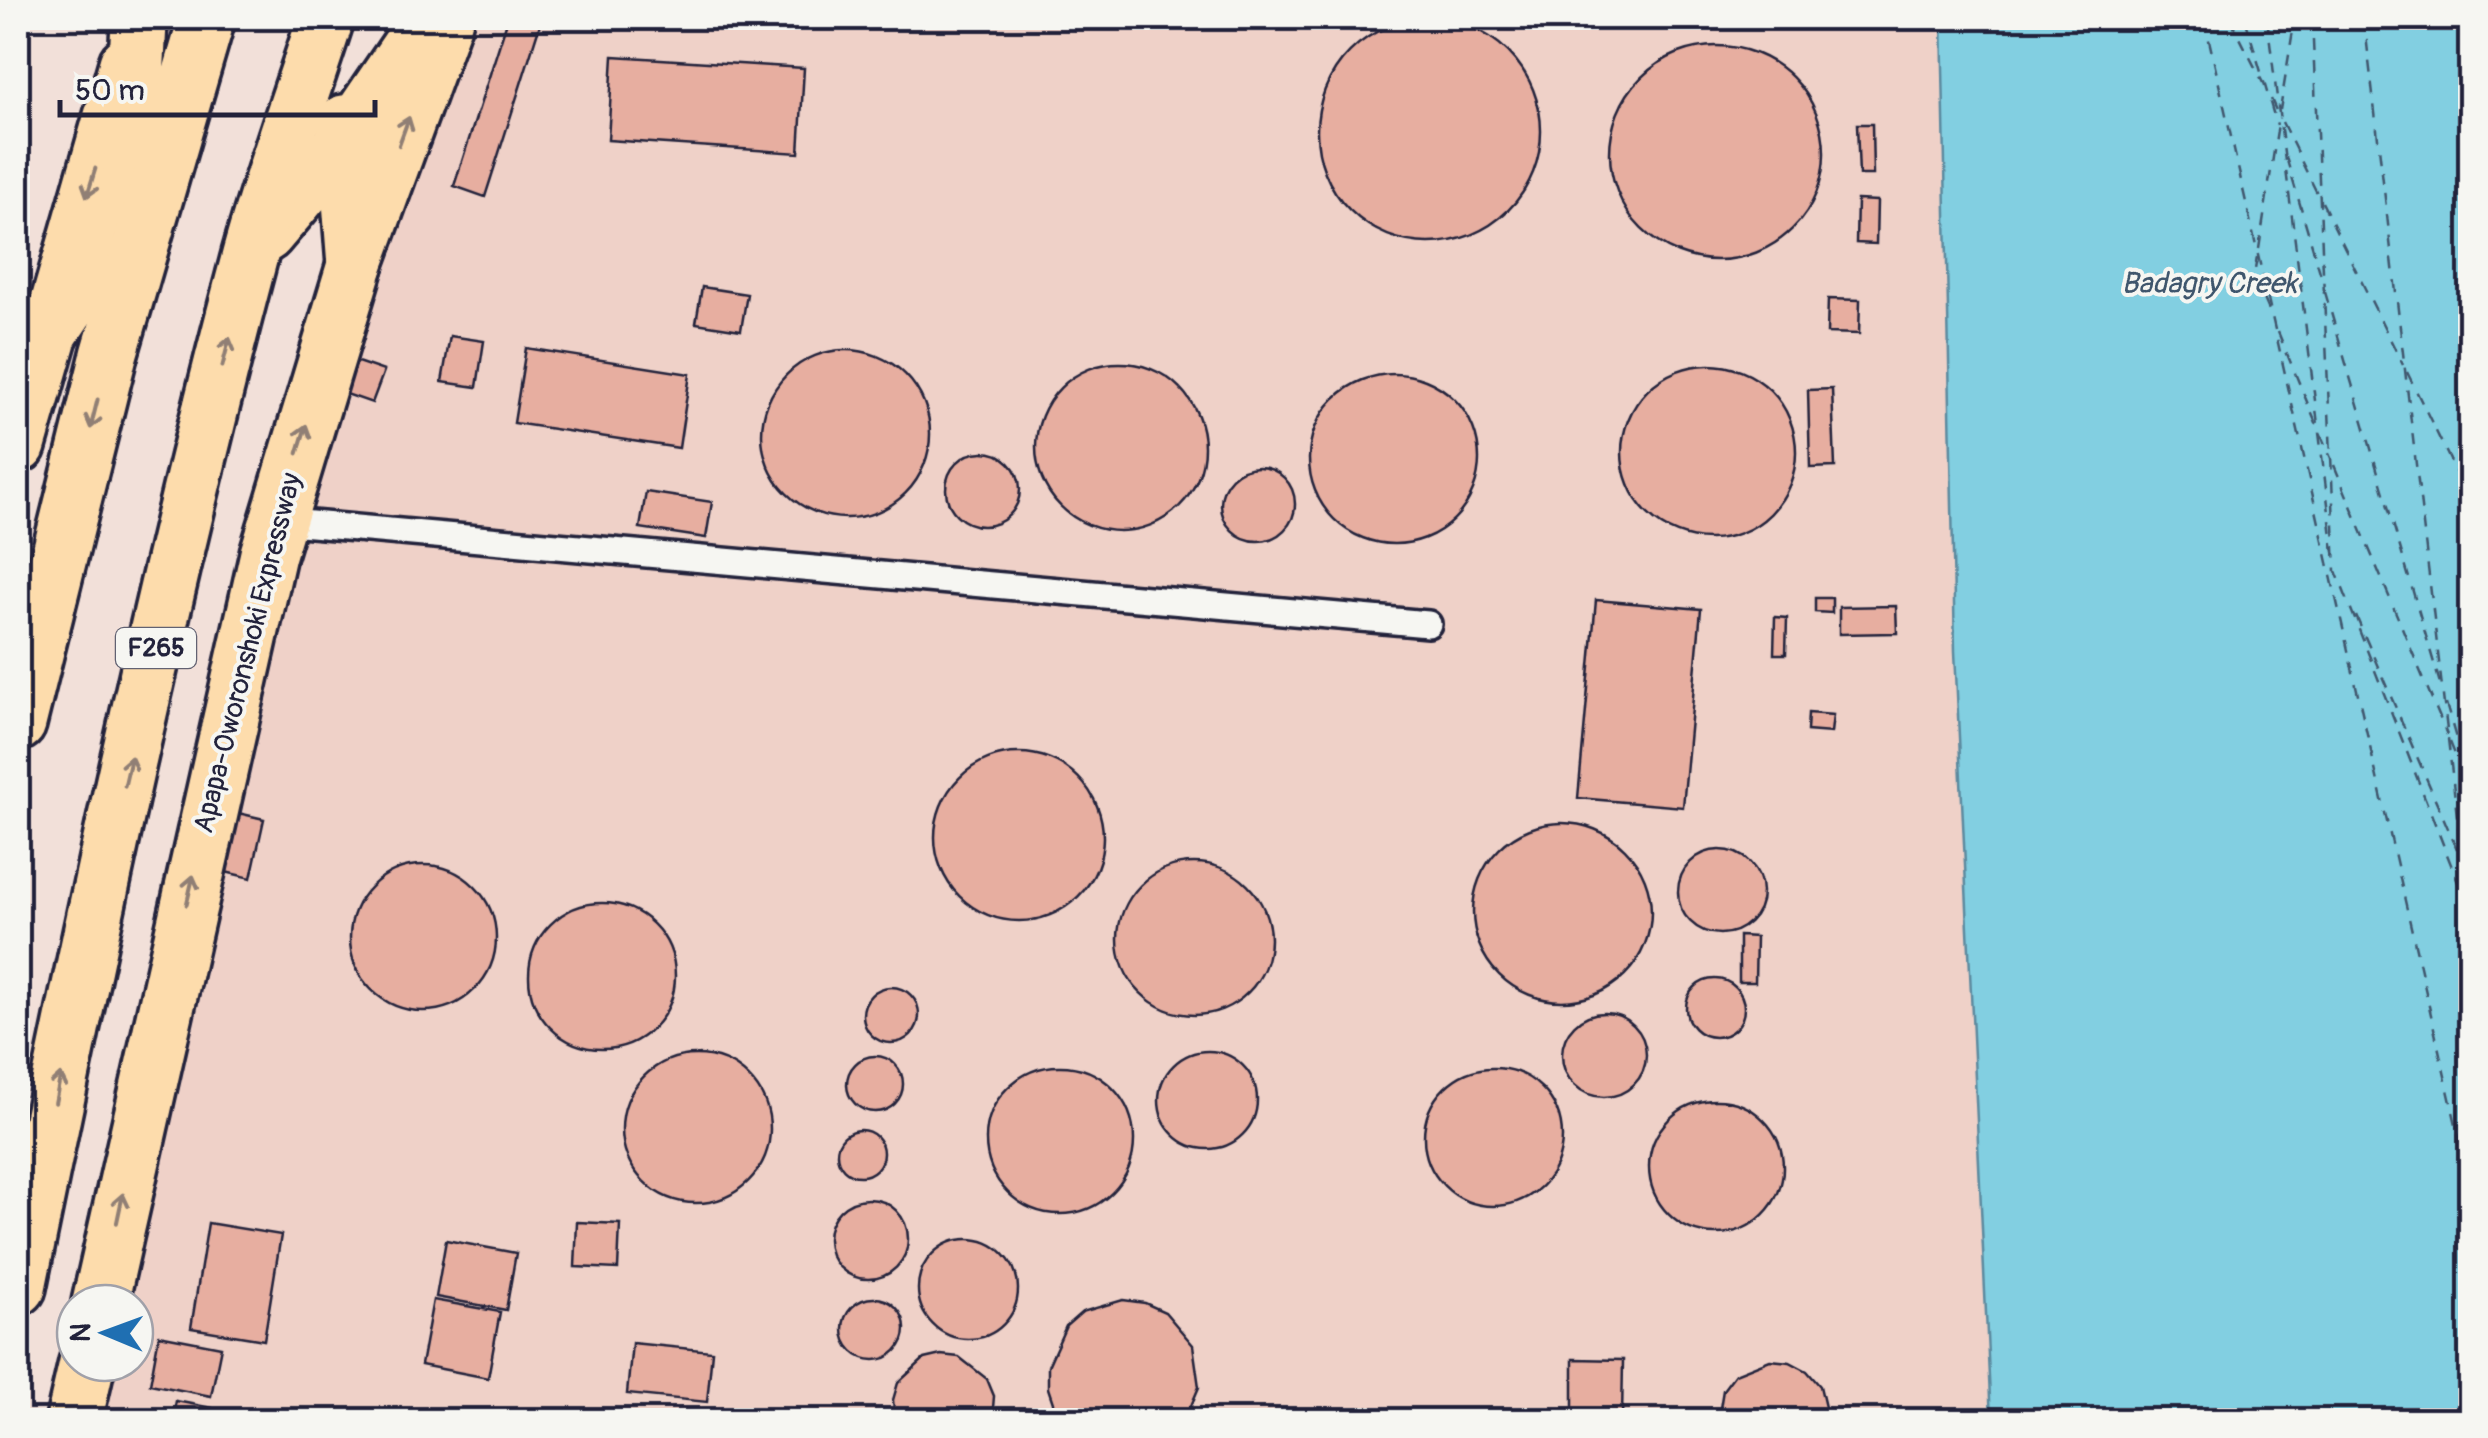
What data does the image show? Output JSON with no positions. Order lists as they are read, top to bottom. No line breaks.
{"streets":{"main road":["F265","Apapa-Oworonshoki Expressway"]},"water":["Badagry Creek"],"scale_bar":"50 m","north":"left"}
